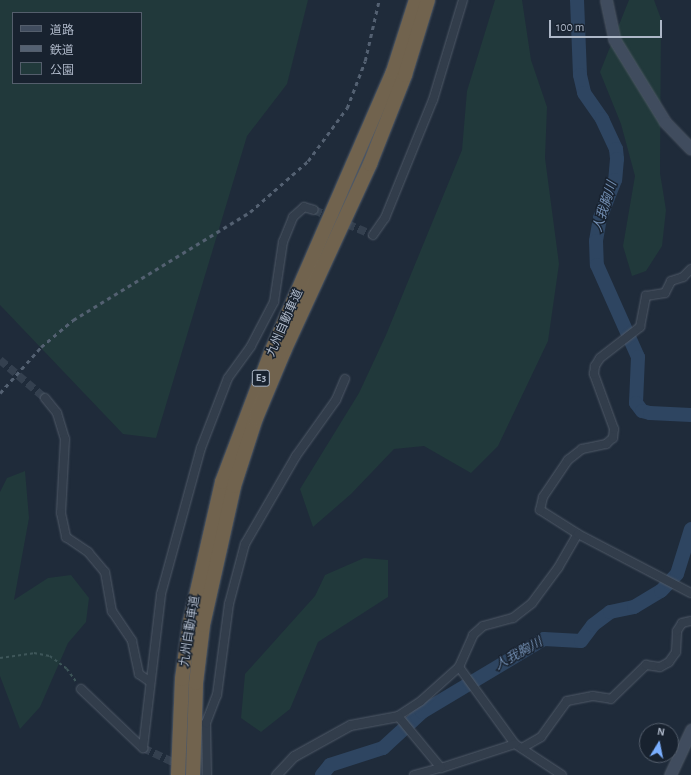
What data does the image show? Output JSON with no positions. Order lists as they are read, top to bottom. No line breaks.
{"streets":{"highway":["九州自動車道","E3"]},"water":["人我胸川"],"legend":["道路","鉄道","公園"],"scale_bar":"100 m","north":"top"}
